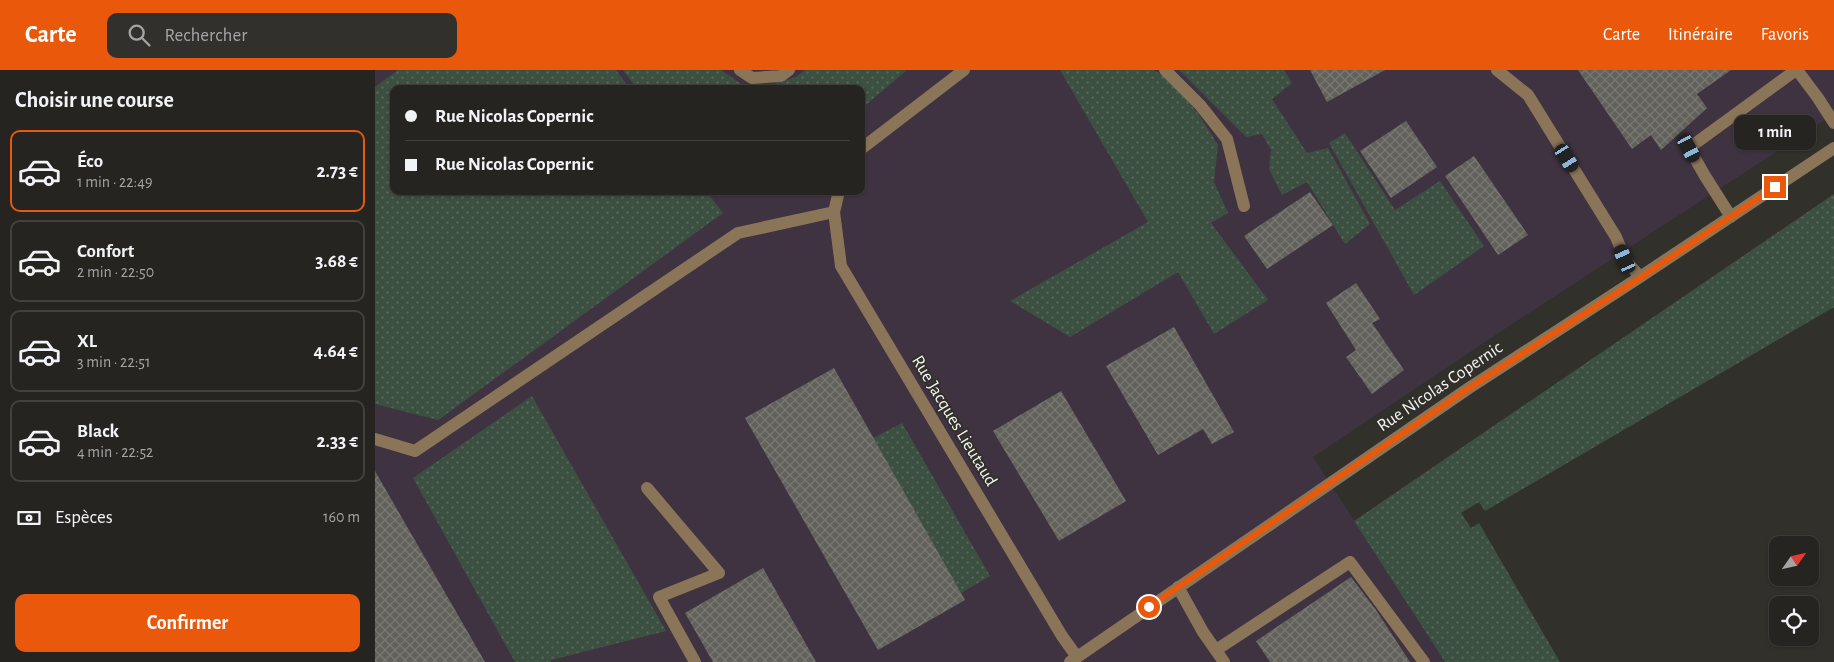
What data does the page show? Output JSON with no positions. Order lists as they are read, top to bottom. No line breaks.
{"streets":{"street":["Rue Nicolas Copernic","Rue Jacques Lieutaud"]},"crossings":[["Rue Nicolas Copernic","Rue Jacques Lieutaud"]],"north":"top right","page":{"header":"Carte","search":"Rechercher","nav":["Carte","Itinéraire","Favoris"],"heading":"Choisir une course","banner":["Rue Nicolas Copernic","Rue Nicolas Copernic"],"bubble":"1 min","list":[{"name":"Éco","note":"1 min · 22:49","value":"2.73 €"},{"name":"Confort","note":"2 min · 22:50","value":"3.68 €"},{"name":"XL","note":"3 min · 22:51","value":"4.64 €"},{"name":"Black","note":"4 min · 22:52","value":"2.33 €"}],"pay":["Espèces","160 m"],"buttons":"Confirmer"}}
